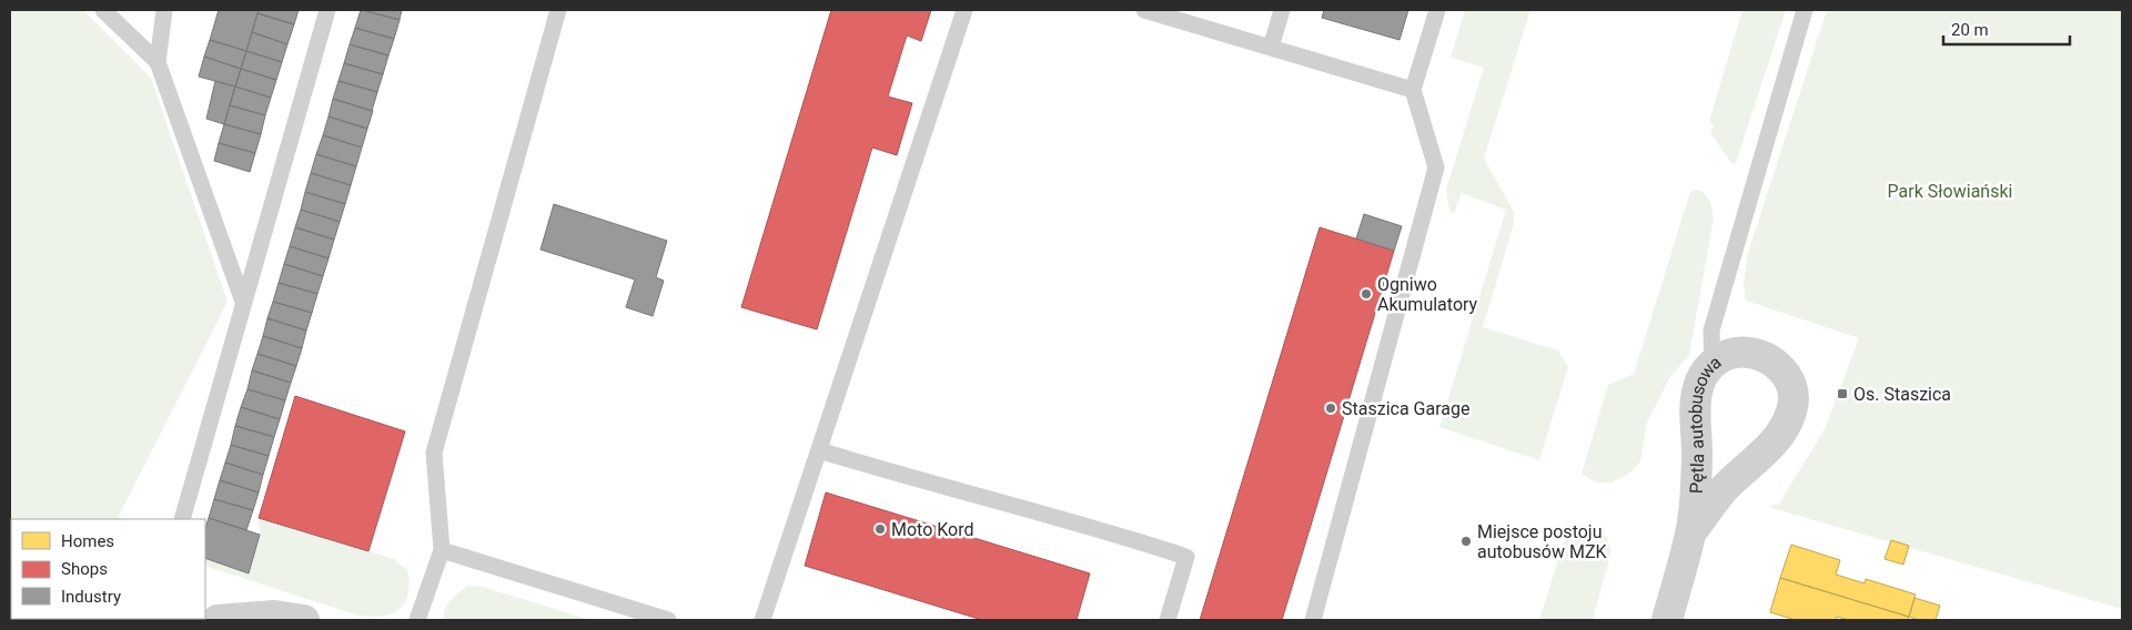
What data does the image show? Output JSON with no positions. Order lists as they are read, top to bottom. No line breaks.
{"streets":{"street":["Pętla autobusowa"]},"parks":["Park Słowiański"],"places":{"other":["Ogniwo Akumulatory","Staszica Garage","Moto Kord","Miejsce postoju autobusów MZK"],"transit":["Os. Staszica"]},"legend":["Homes","Shops","Industry"],"scale_bar":"20 m"}
